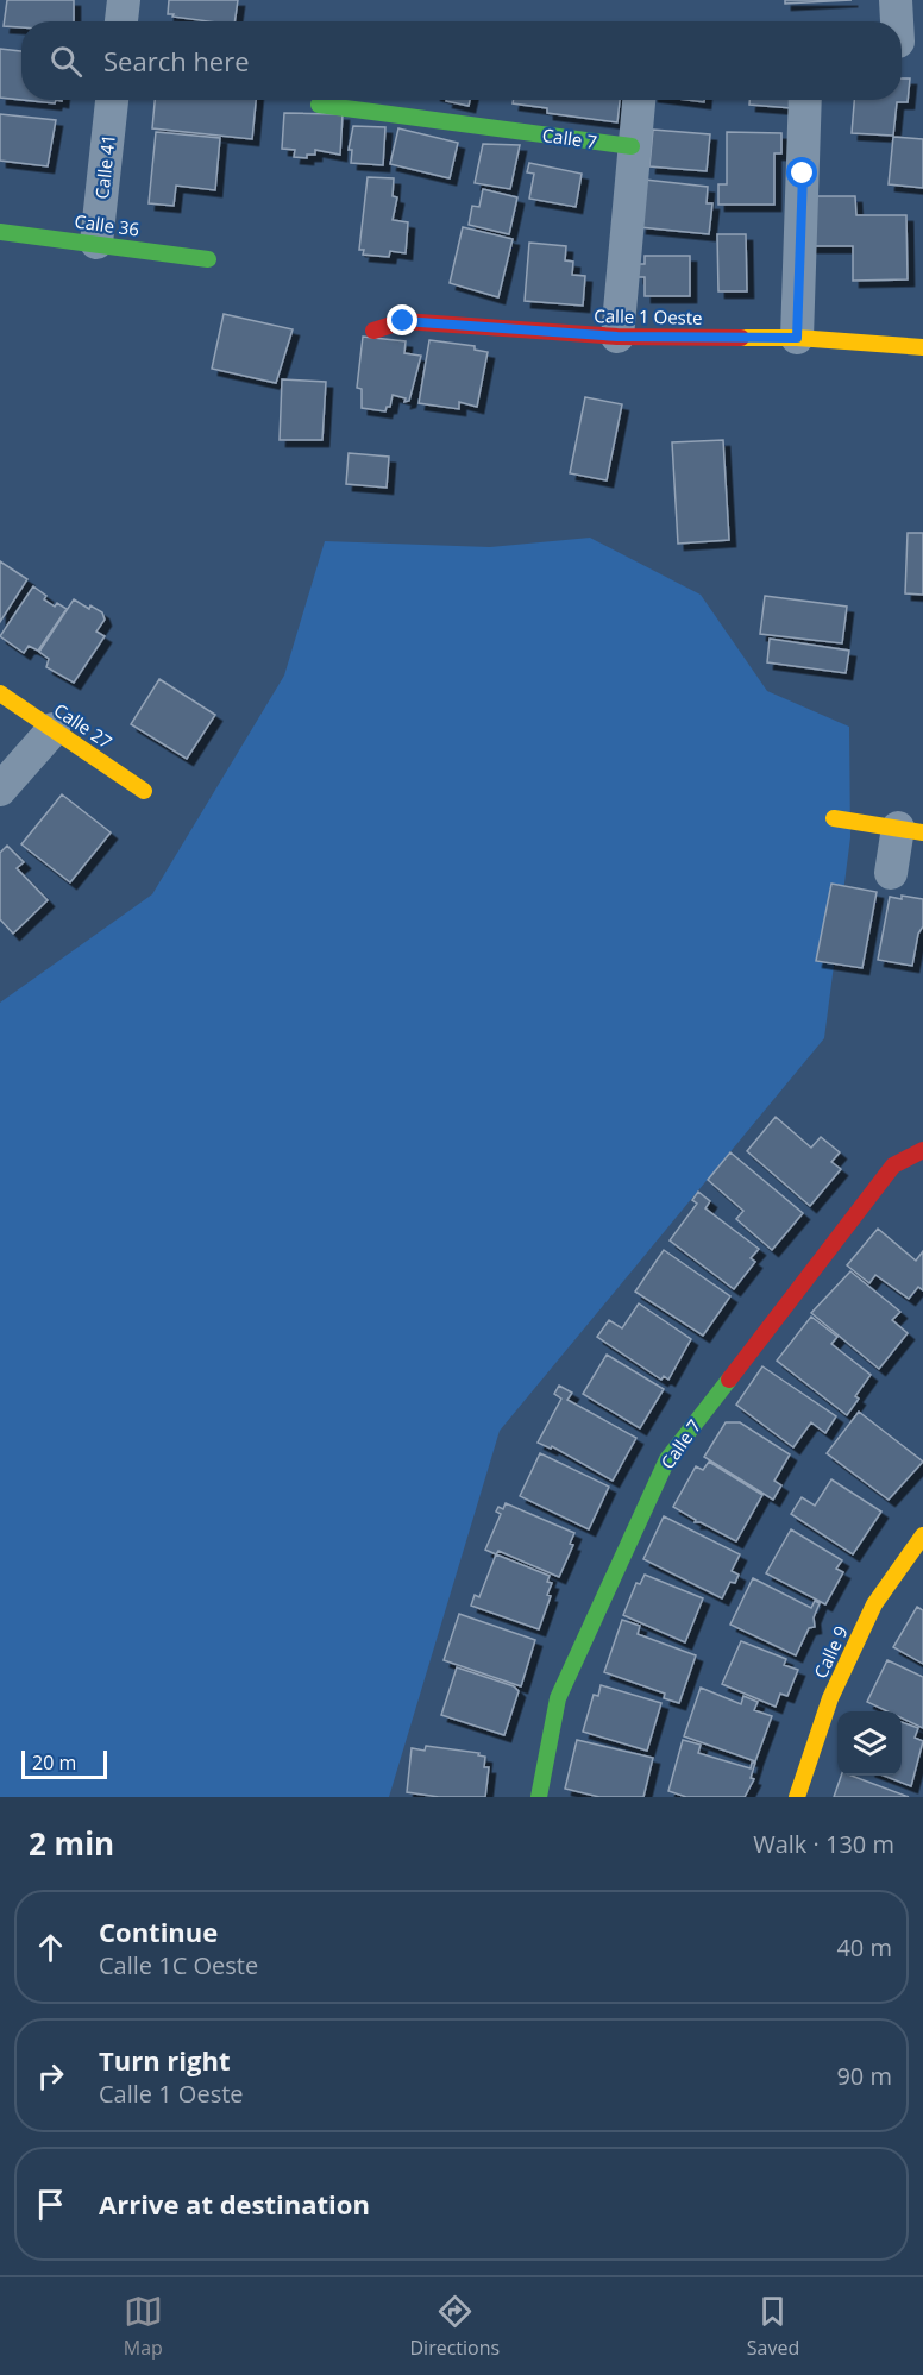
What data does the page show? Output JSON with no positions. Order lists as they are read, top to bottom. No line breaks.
{"streets":{"street":["Calle 7","Calle 41","Calle 36","Calle 1 Oeste","Calle 27","Calle 9"]},"crossings":[["Calle 41","Calle 36"]],"scale_bar":"20 m","page":{"search":"Search here","scale":"20 m","heading":["2 min","Walk · 130 m"],"list":[["Continue","Calle 1C Oeste","40 m"],["Turn right","Calle 1 Oeste","90 m"],"Arrive at destination"],"nav":["Map","Directions","Saved"]}}
